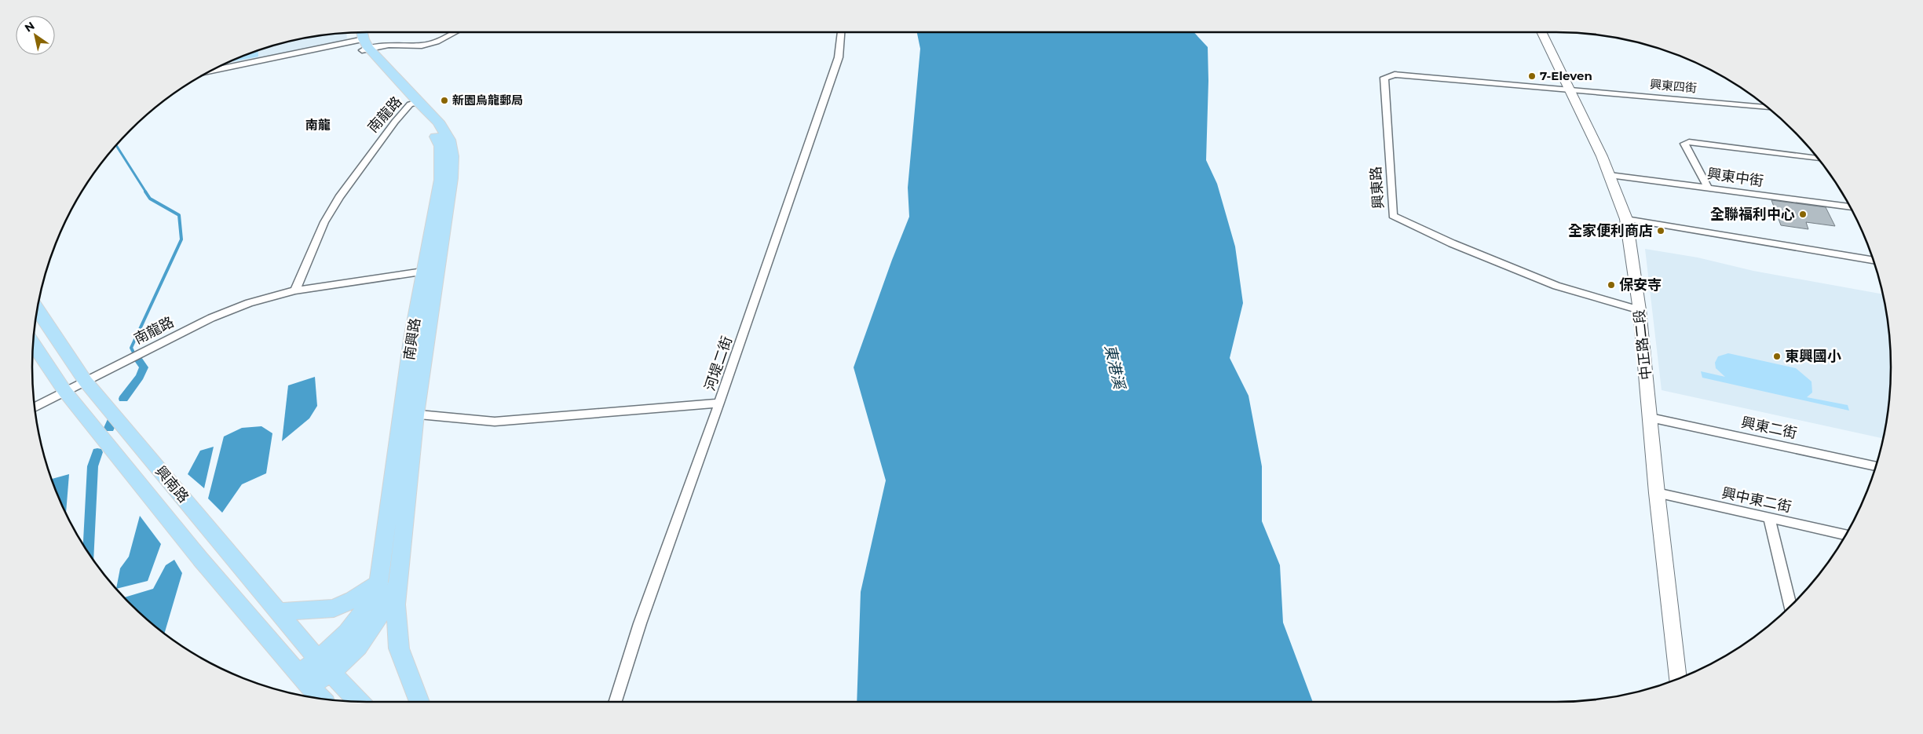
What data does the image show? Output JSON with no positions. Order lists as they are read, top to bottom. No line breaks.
{"streets":{"main road":["南興路","中正路二段","興南路"],"street":["興東四街","南龍路","興東中街","興東路","河堤二街","興東二街","興中東二街"]},"crossings":[["興東四街","興東路"],["興東四街","中正路二段"],["南龍路","南興路"],["南龍路","興南路"],["興東中街","中正路二段"],["興東路","中正路二段"],["南興路","興南路"],["中正路二段","興東二街"],["中正路二段","興中東二街"]],"districts":["南龍"],"water":["東港溪"],"places":["7-Eleven","新園烏龍郵局","全聯福利中心","全家便利商店","保安寺","東興國小"],"north":"top left"}
